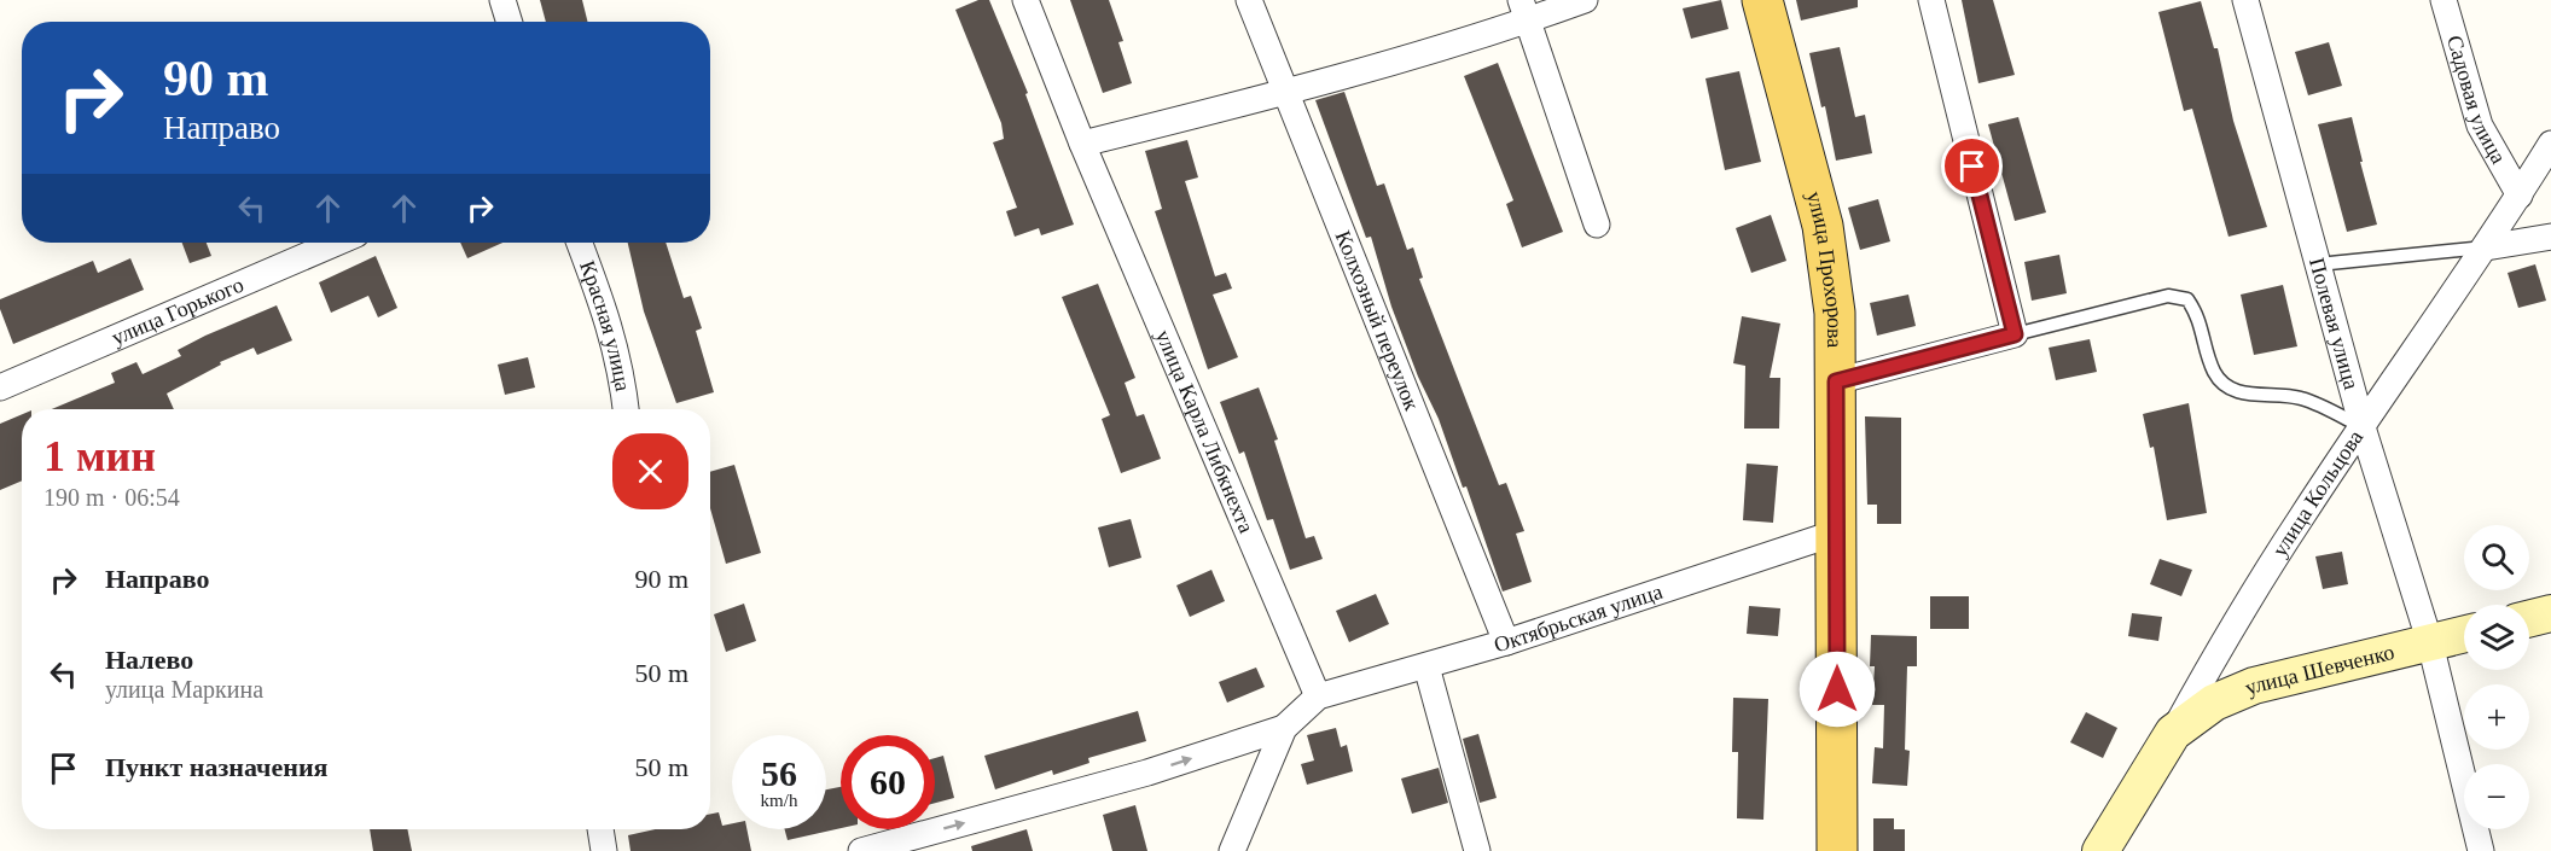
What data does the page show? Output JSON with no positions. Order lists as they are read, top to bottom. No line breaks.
{"streets":{"main road":["улица Прохорова","улица Кольцова","улица Шевченко"],"street":["Садовая улица","улица Горького","Колхозный переулок","Полевая улица","Красная улица","улица Карла Либкнехта","Октябрьская улица"]},"crossings":[["Садовая улица","улица Кольцова"],["улица Прохорова","Октябрьская улица"],["Колхозный переулок","Октябрьская улица"],["Полевая улица","улица Кольцова"],["Полевая улица","улица Шевченко"],["улица Карла Либкнехта","Октябрьская улица"],["улица Кольцова","улица Шевченко"]],"page":{"turn":["90 m","Направо"],"heading":["1 мин","190 m · 06:54"],"map_buttons":["+","−"],"list":[{"name":"Направо","value":"90 m"},{"name":"Налево","note":"улица Маркина","value":"50 m"},{"name":"Пункт назначения","value":"50 m"}],"speed":"56 km/h","limit":"60"}}
